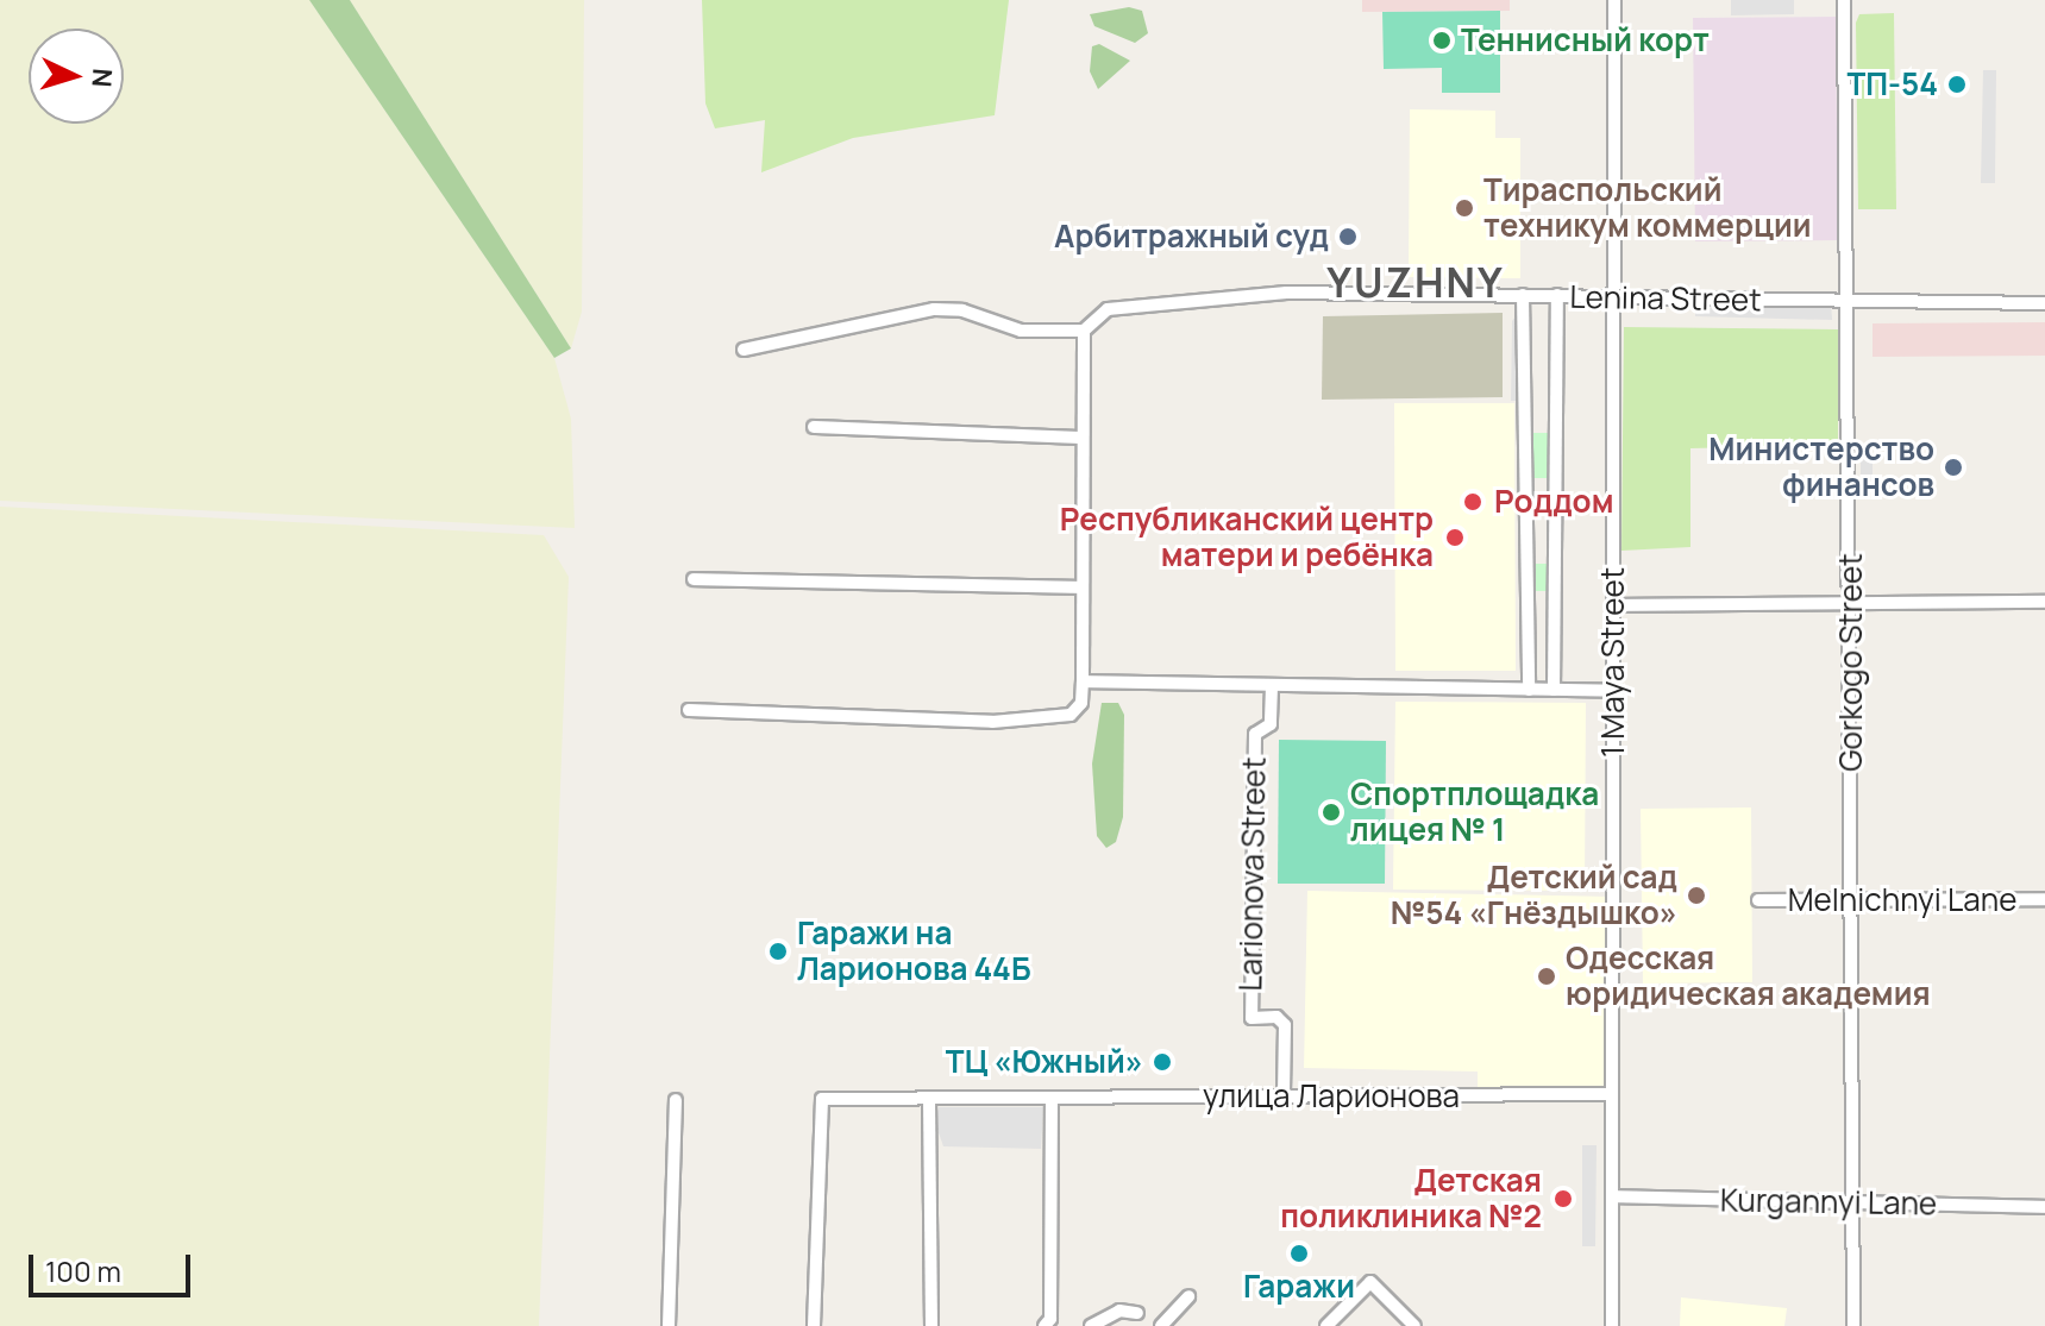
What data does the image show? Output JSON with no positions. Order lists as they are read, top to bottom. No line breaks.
{"streets":{"street":["Lenina Street","1 Maya Street","Gorkogo Street","Larionova Street","Melnichnyi Lane","улица Ларионова","Kurgannyi Lane"]},"crossings":[["Lenina Street","1 Maya Street"],["Lenina Street","Gorkogo Street"],["1 Maya Street","улица Ларионова"],["1 Maya Street","Kurgannyi Lane"],["Gorkogo Street","Melnichnyi Lane"],["Gorkogo Street","Kurgannyi Lane"],["Larionova Street","улица Ларионова"]],"districts":["YUZHNY"],"places":["Теннисный корт","ТП-54","Тираспольский техникум коммерции","Арбитражный суд","Министерство финансов","Роддом","Республиканский центр матери и ребёнка","Спортплощадка лицея № 1","Детский сад №54 «Гнёздышко»","Гаражи на Ларионова 44Б","Одесская юридическая академия","ТЦ «Южный»","Детская поликлиника №2","Гаражи"],"scale_bar":"100 m","north":"right"}
